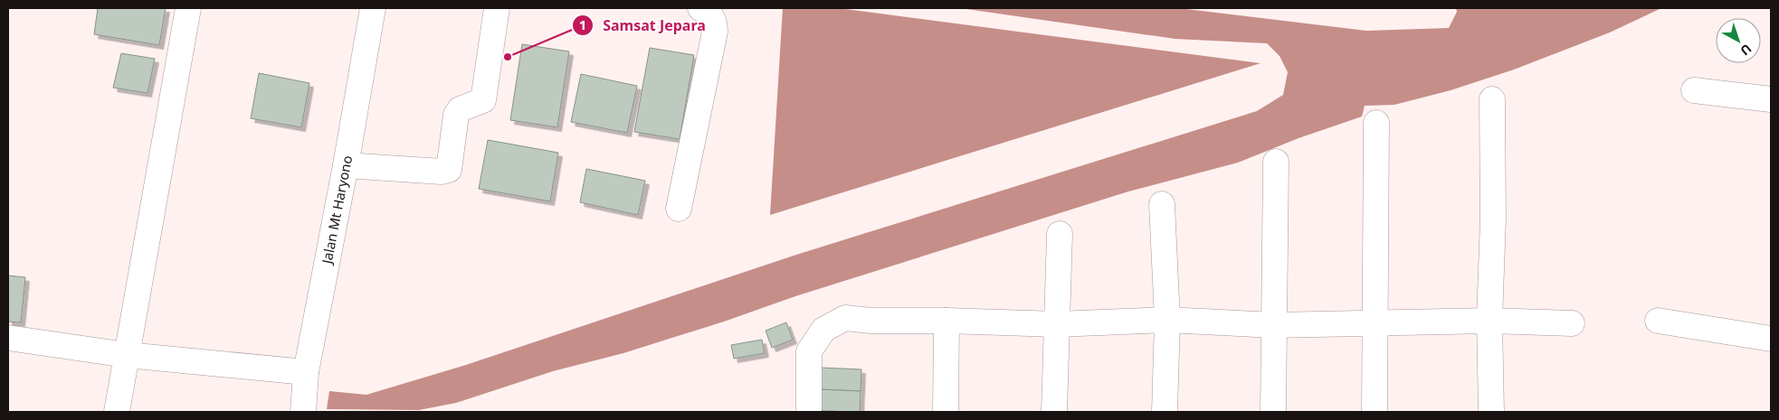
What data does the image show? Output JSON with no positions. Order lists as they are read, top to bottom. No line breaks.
{"streets":{"street":["Jalan Mt Haryono"]},"places":["Samsat Jepara"],"north":"bottom right"}
